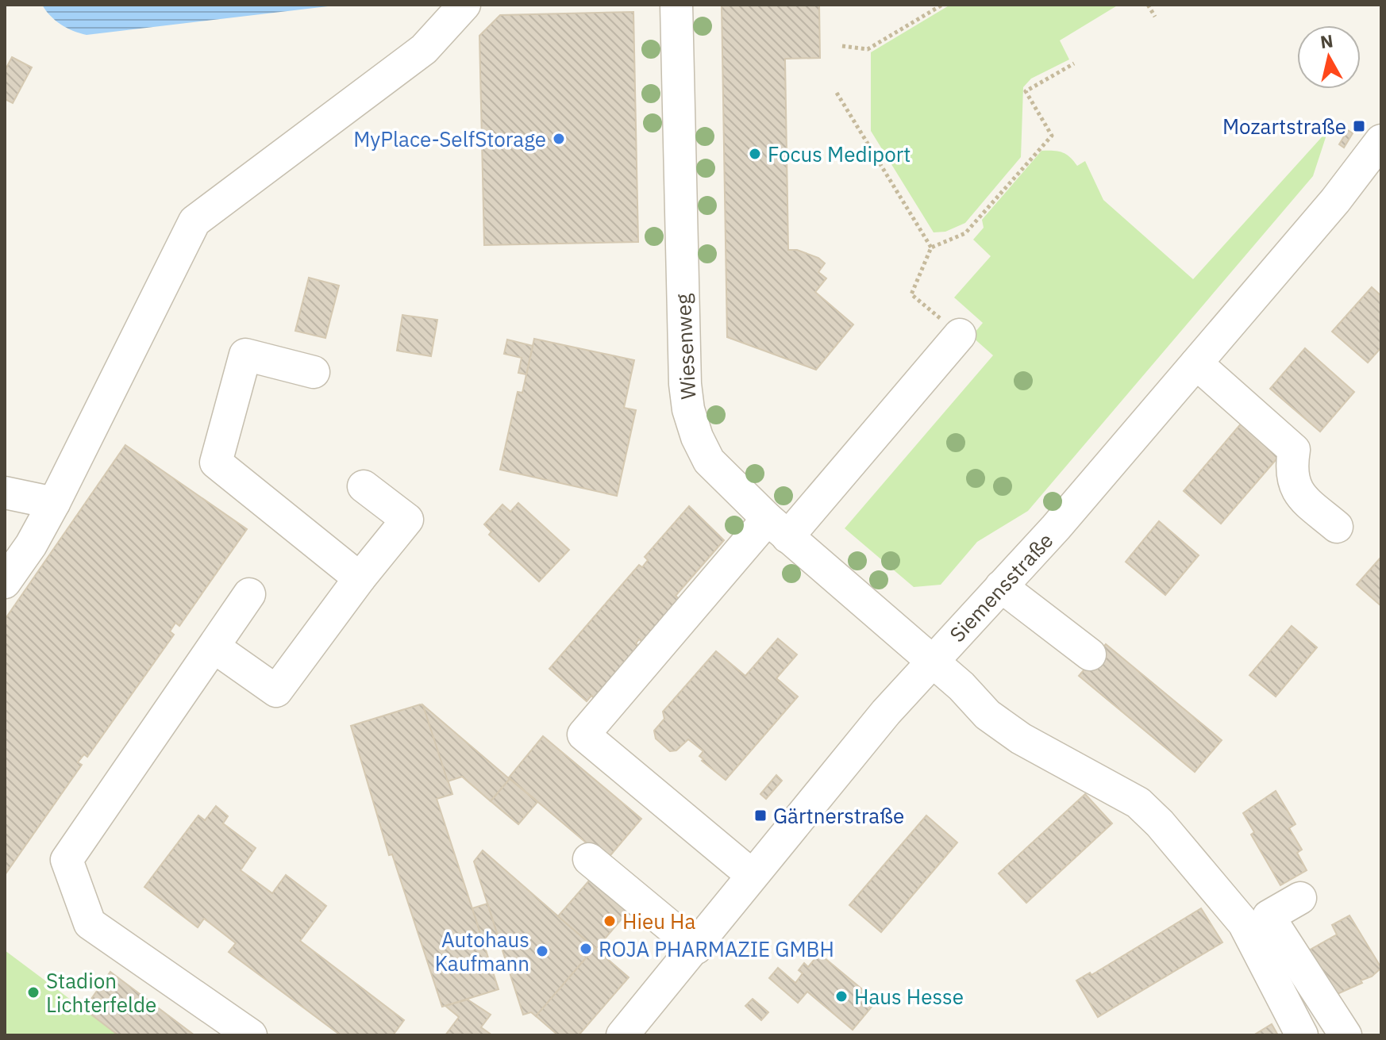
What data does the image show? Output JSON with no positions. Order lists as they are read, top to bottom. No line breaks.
{"streets":{"street":["Wiesenweg","Siemensstraße"]},"crossings":[["Wiesenweg","Siemensstraße"]],"places":{"transit":["Mozartstraße","Gärtnerstraße"],"other":["MyPlace-SelfStorage","Focus Mediport","Hieu Ha","ROJA PHARMAZIE GMBH","Autohaus Kaufmann","Stadion Lichterfelde","Haus Hesse"]},"north":"top"}
